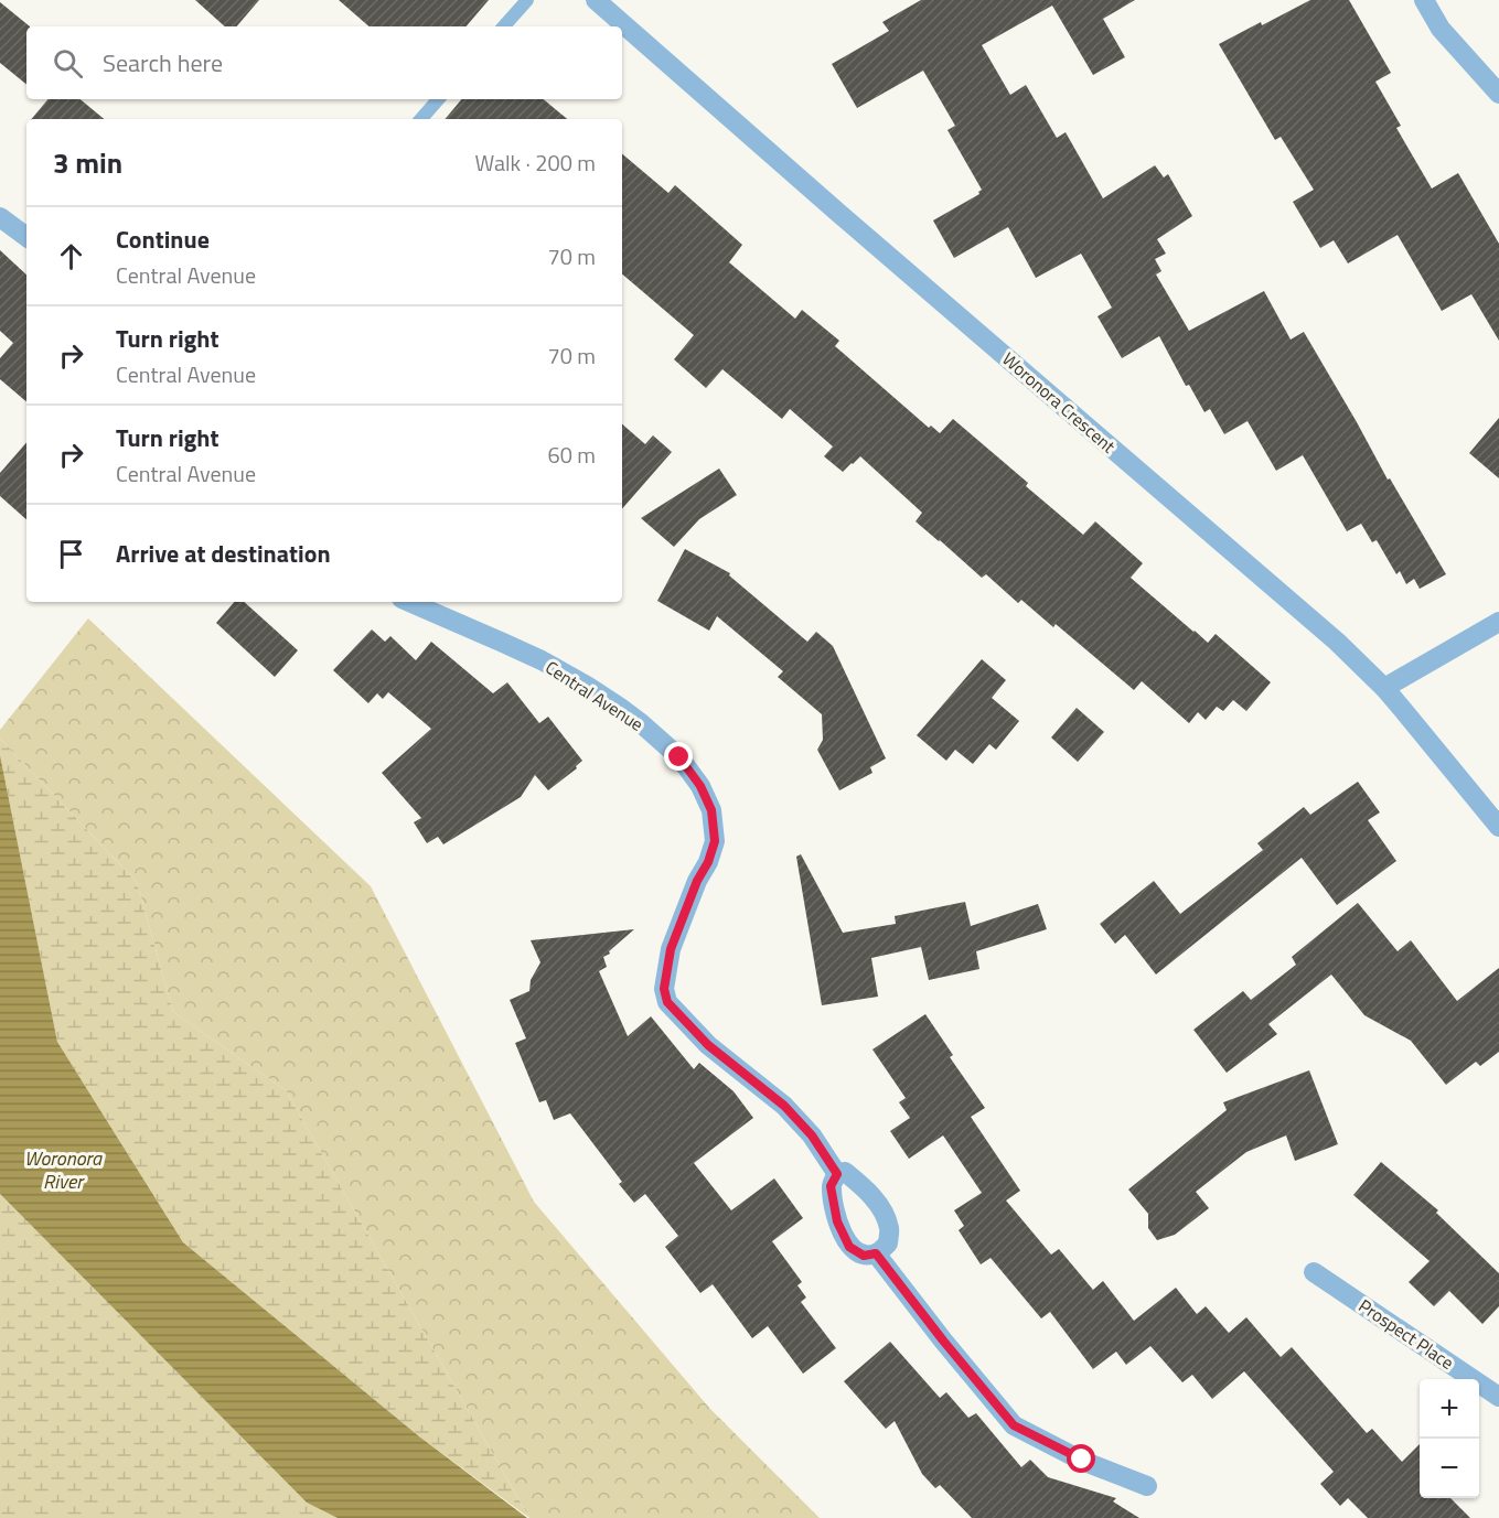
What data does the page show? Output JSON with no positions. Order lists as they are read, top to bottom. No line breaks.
{"streets":{"street":["Woronora Crescent","Central Avenue","Prospect Place"]},"water":["Woronora River"],"page":{"search":"Search here","heading":["3 min","Walk · 200 m"],"list":[["Continue","Central Avenue","70 m"],["Turn right","Central Avenue","70 m"],["Turn right","Central Avenue","60 m"],"Arrive at destination"],"map_buttons":["+","−"]}}
